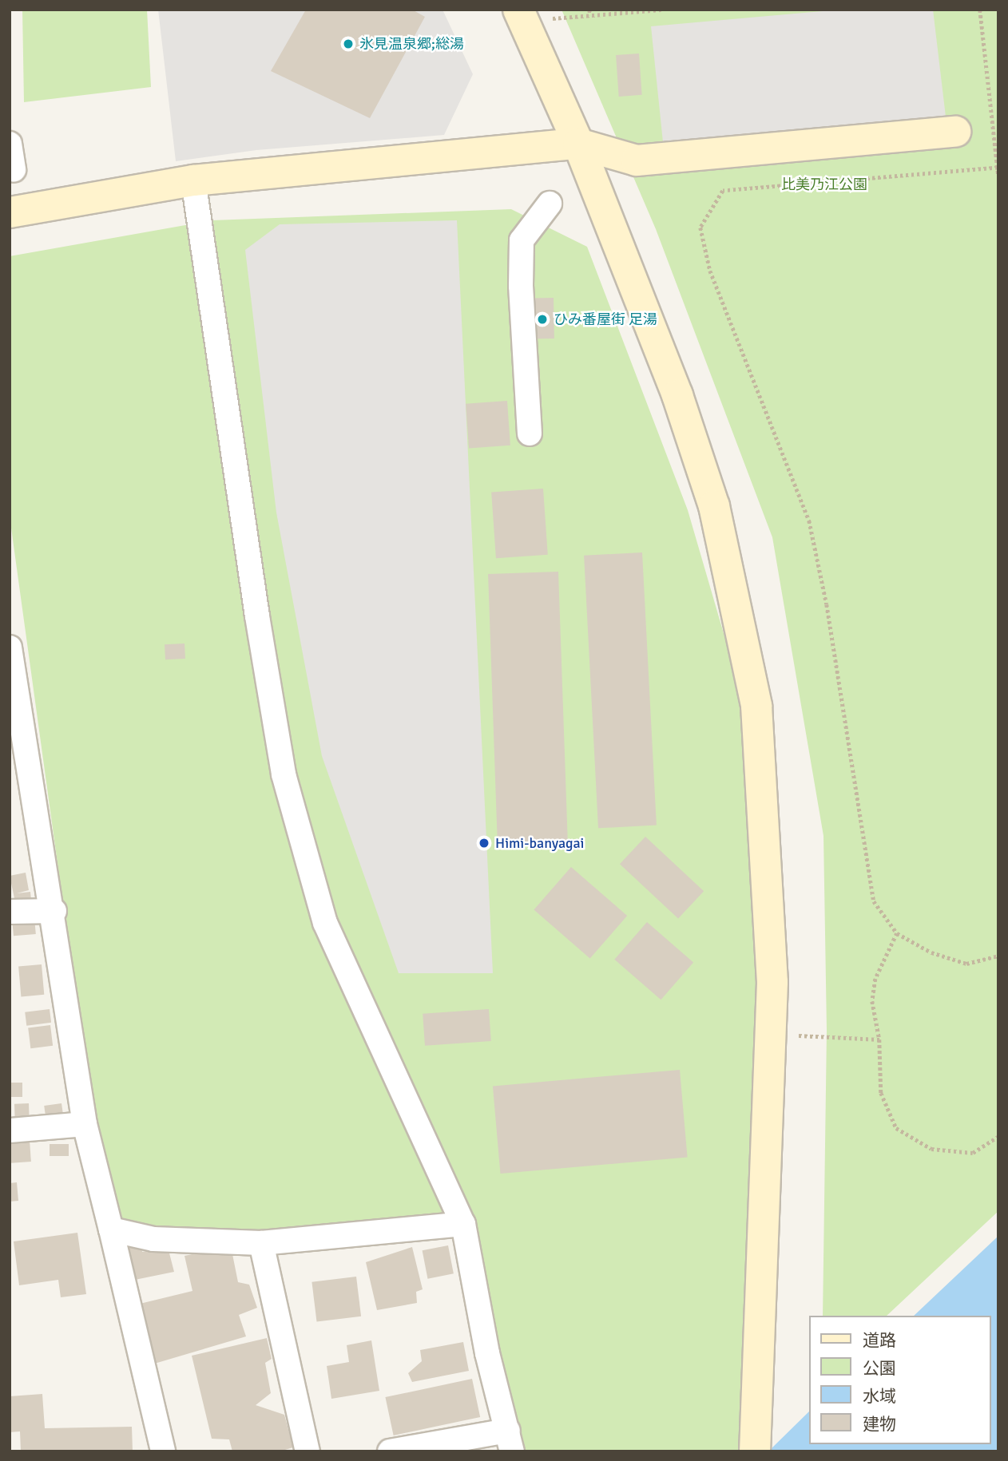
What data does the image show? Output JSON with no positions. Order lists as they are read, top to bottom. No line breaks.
{"parks":["比美乃江公園"],"places":["氷見温泉郷;総湯","ひみ番屋街 足湯","Himi-banyagai"],"legend":["道路","公園","水域","建物"]}
